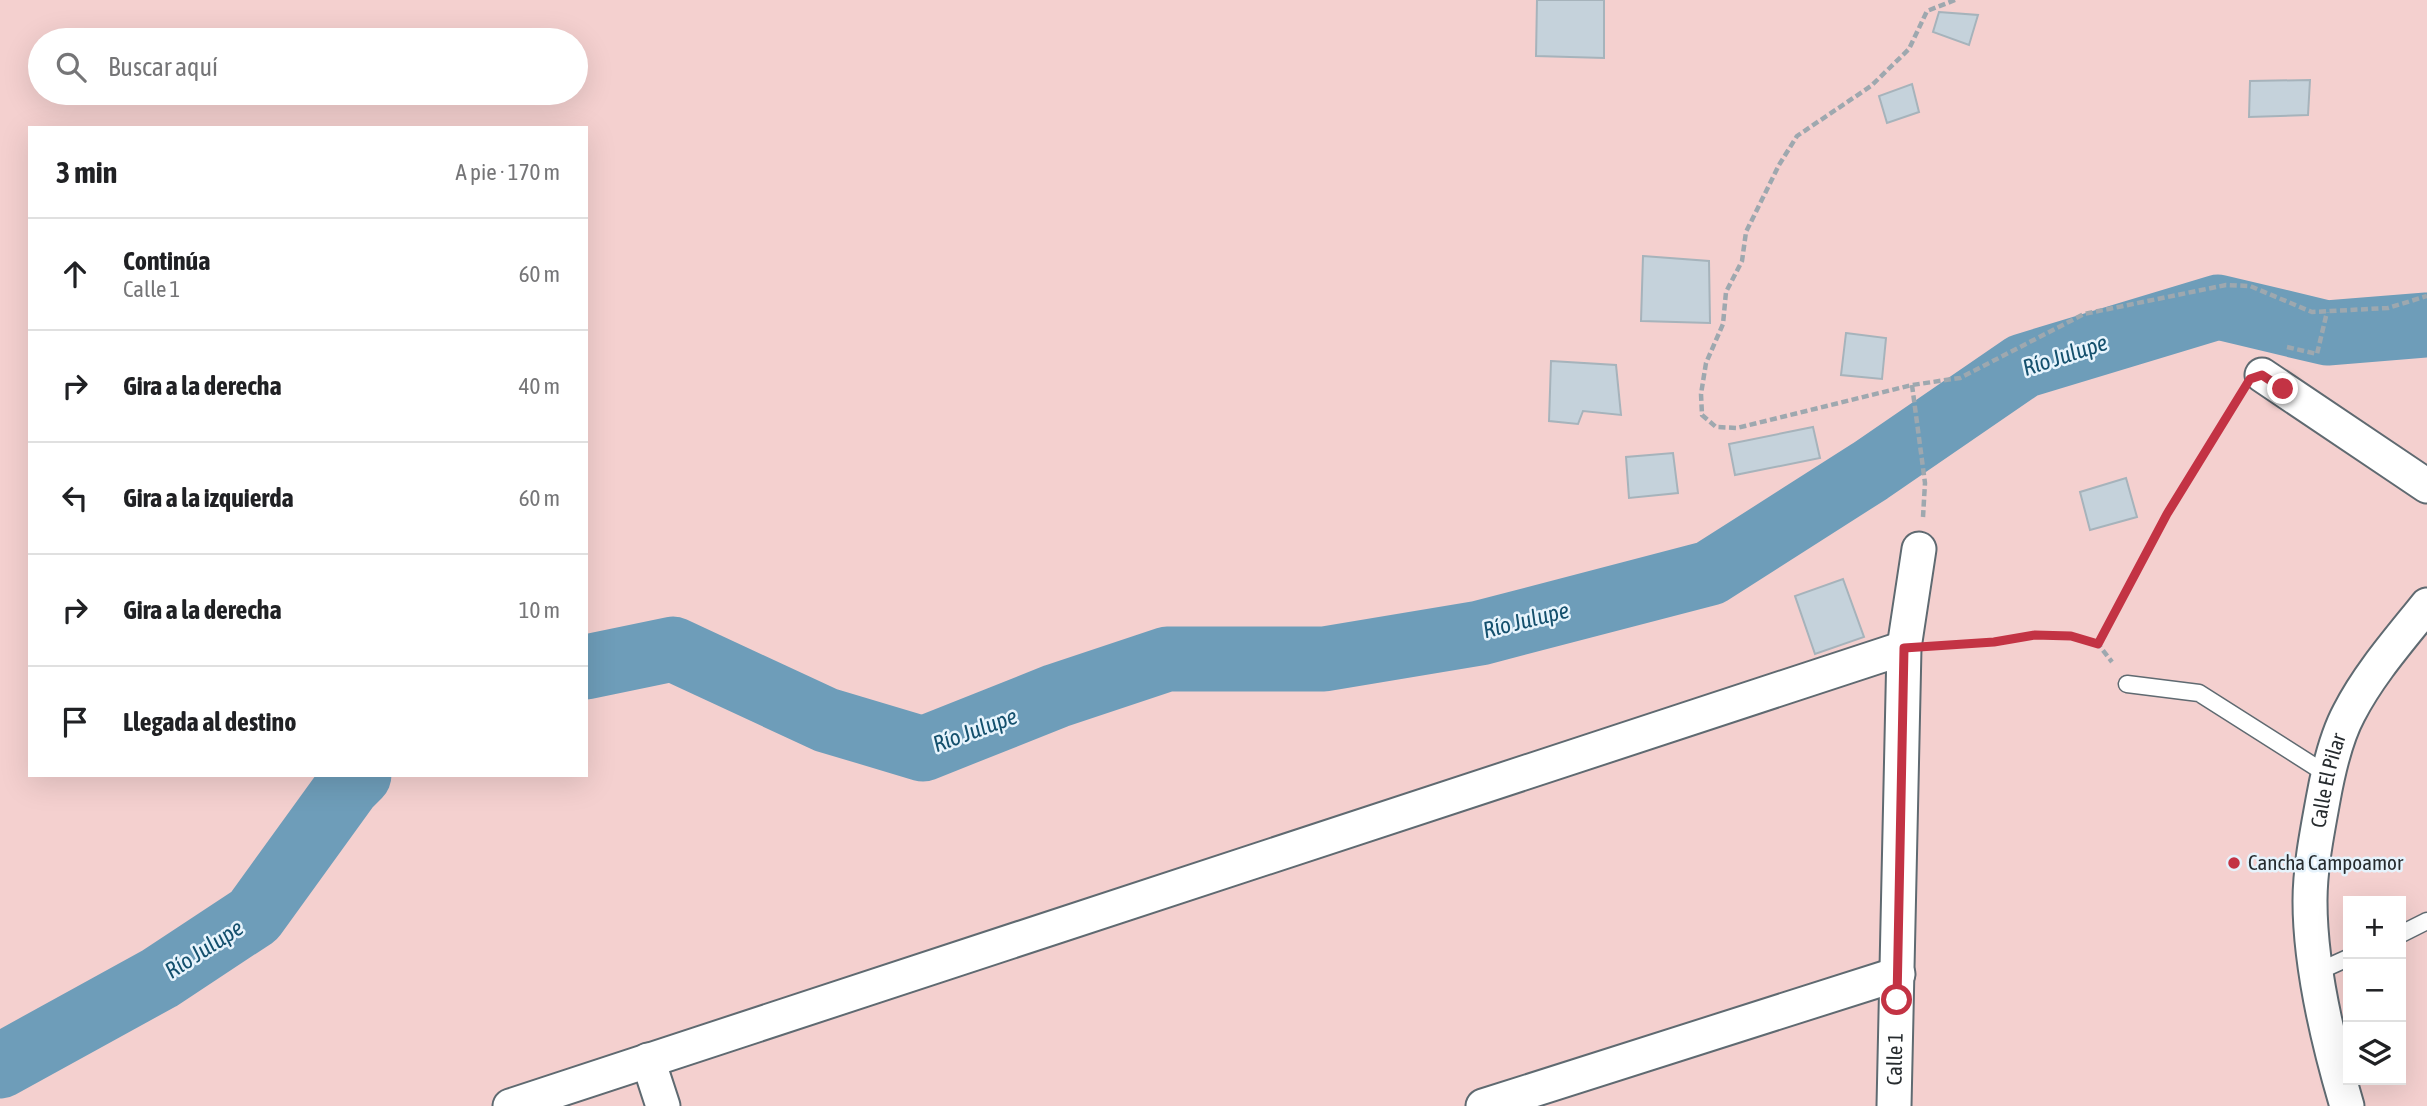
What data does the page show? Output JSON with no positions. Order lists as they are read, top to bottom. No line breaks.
{"streets":{"street":["Calle El Pilar","Calle 1"]},"water":["Río Julupe"],"places":["Cancha Campoamor"],"page":{"search":"Buscar aquí","heading":["3 min","A pie · 170 m"],"list":[["Continúa","Calle 1","60 m"],["Gira a la derecha","40 m"],["Gira a la izquierda","60 m"],["Gira a la derecha","10 m"],"Llegada al destino"],"map_buttons":["+","−"]}}
